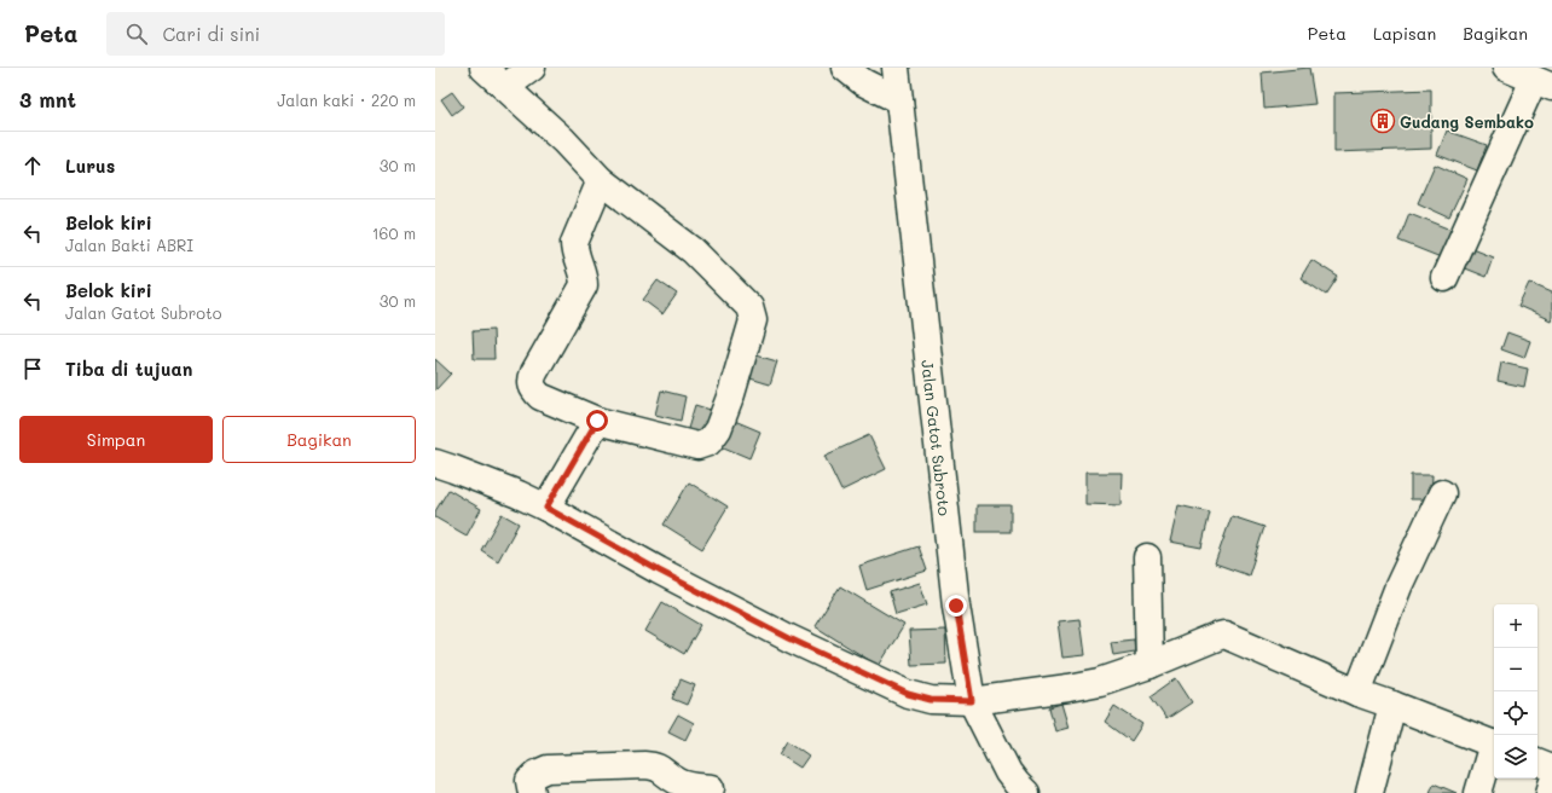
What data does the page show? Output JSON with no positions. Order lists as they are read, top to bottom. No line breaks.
{"streets":{"street":["Jalan Gatot Subroto"]},"places":{"building":["Gudang Sembako"]},"page":{"header":"Peta","search":"Cari di sini","nav":["Peta","Lapisan","Bagikan"],"heading":["3 mnt","Jalan kaki · 220 m"],"list":[["Lurus","30 m"],["Belok kiri","Jalan Bakti ABRI","160 m"],["Belok kiri","Jalan Gatot Subroto","30 m"],"Tiba di tujuan"],"buttons":["Simpan","Bagikan"],"map_buttons":["+","−"]}}
